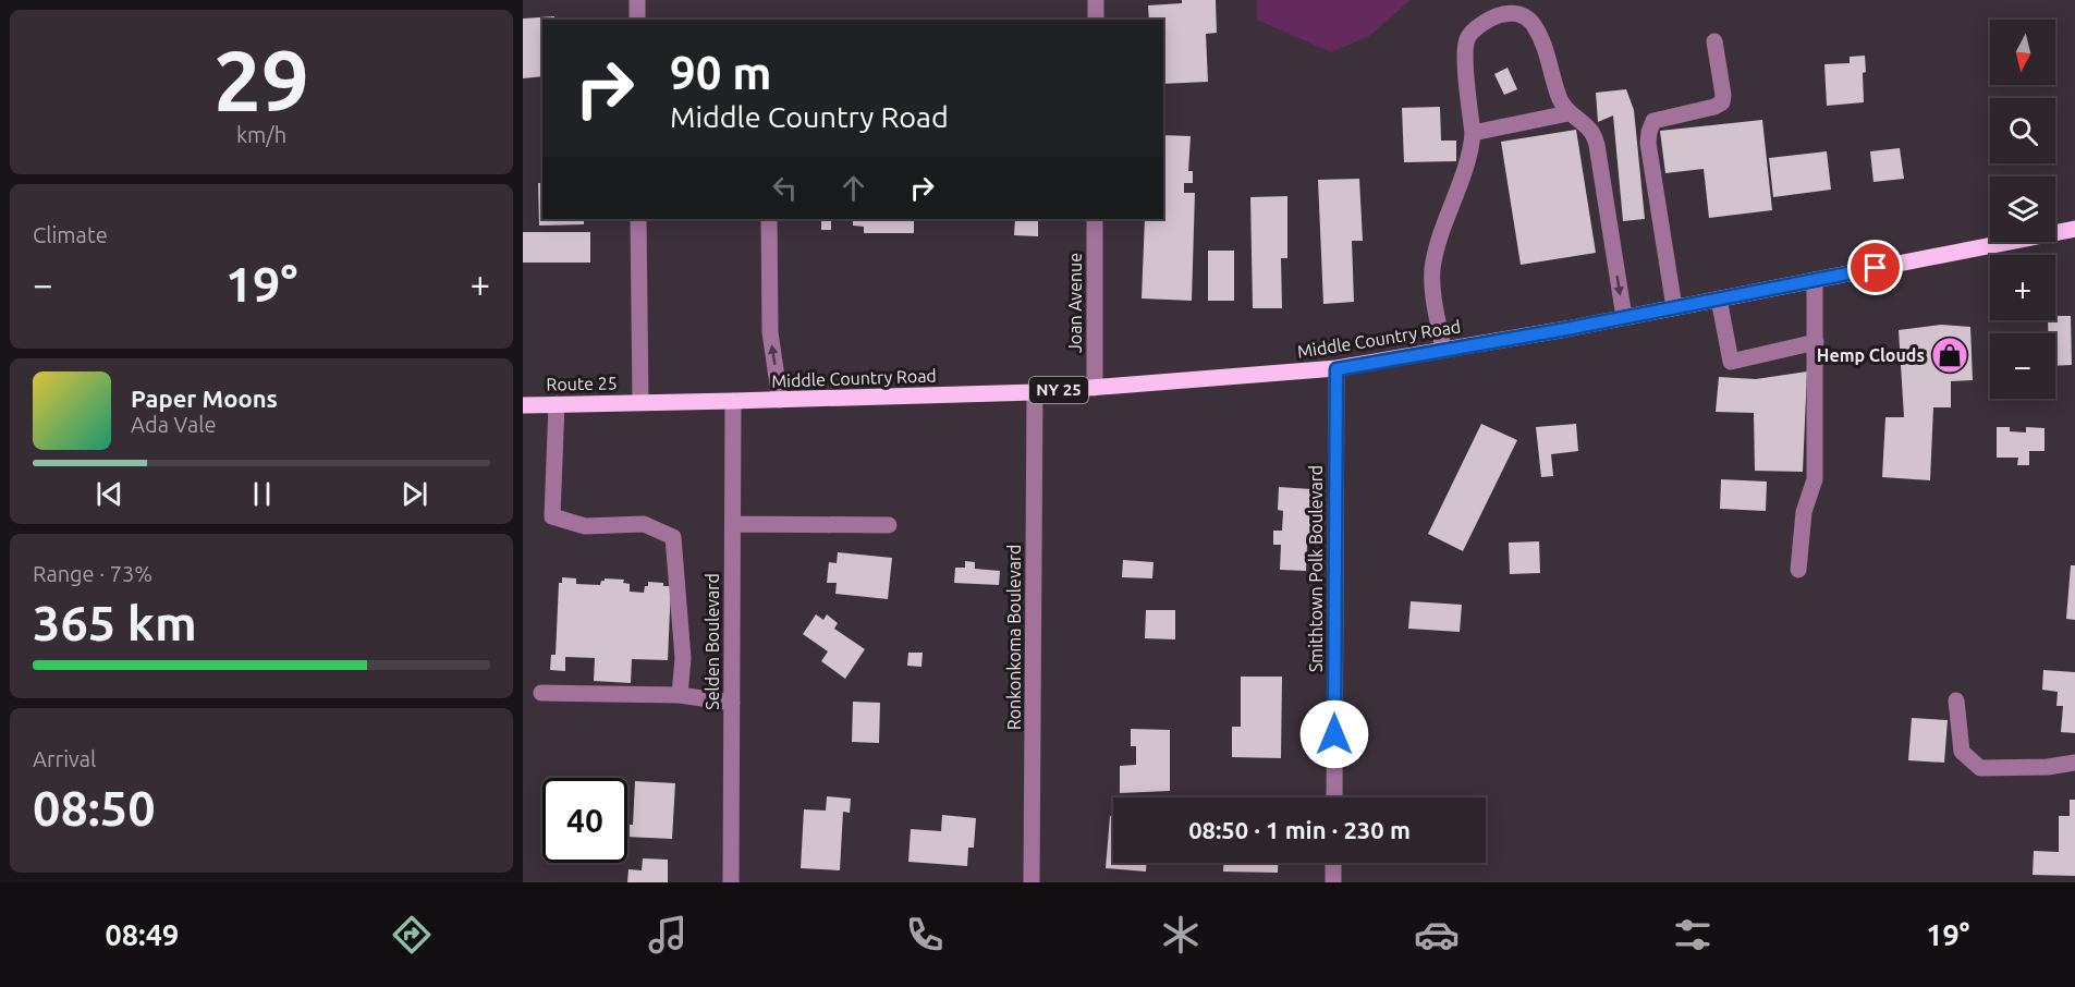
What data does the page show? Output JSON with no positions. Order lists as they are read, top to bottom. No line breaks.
{"streets":{"main road":["Middle Country Road","Route 25","NY 25"],"street":["Joan Avenue","Smithtown Polk Boulevard","Ronkonkoma Boulevard","Selden Boulevard"]},"crossings":[["Joan Avenue","Middle Country Road"],["Middle Country Road","Route 25"],["Middle Country Road","Smithtown Polk Boulevard"],["Middle Country Road","Ronkonkoma Boulevard"],["Middle Country Road","Selden Boulevard"]],"places":{"shop":["Hemp Clouds"]},"north":"bottom","page":{"tile":[["29","km/h"],"Climate",["Range · 73%","365 km"],["Arrival","08:50"]],"map_buttons":["+","−"],"turn":["90 m","Middle Country Road"],"heat":["−","19°","+"],"song":["Paper Moons","Ada Vale"],"limit":"40","trip":"08:50 · 1 min · 230 m","tabs":["08:49","19°"]}}
